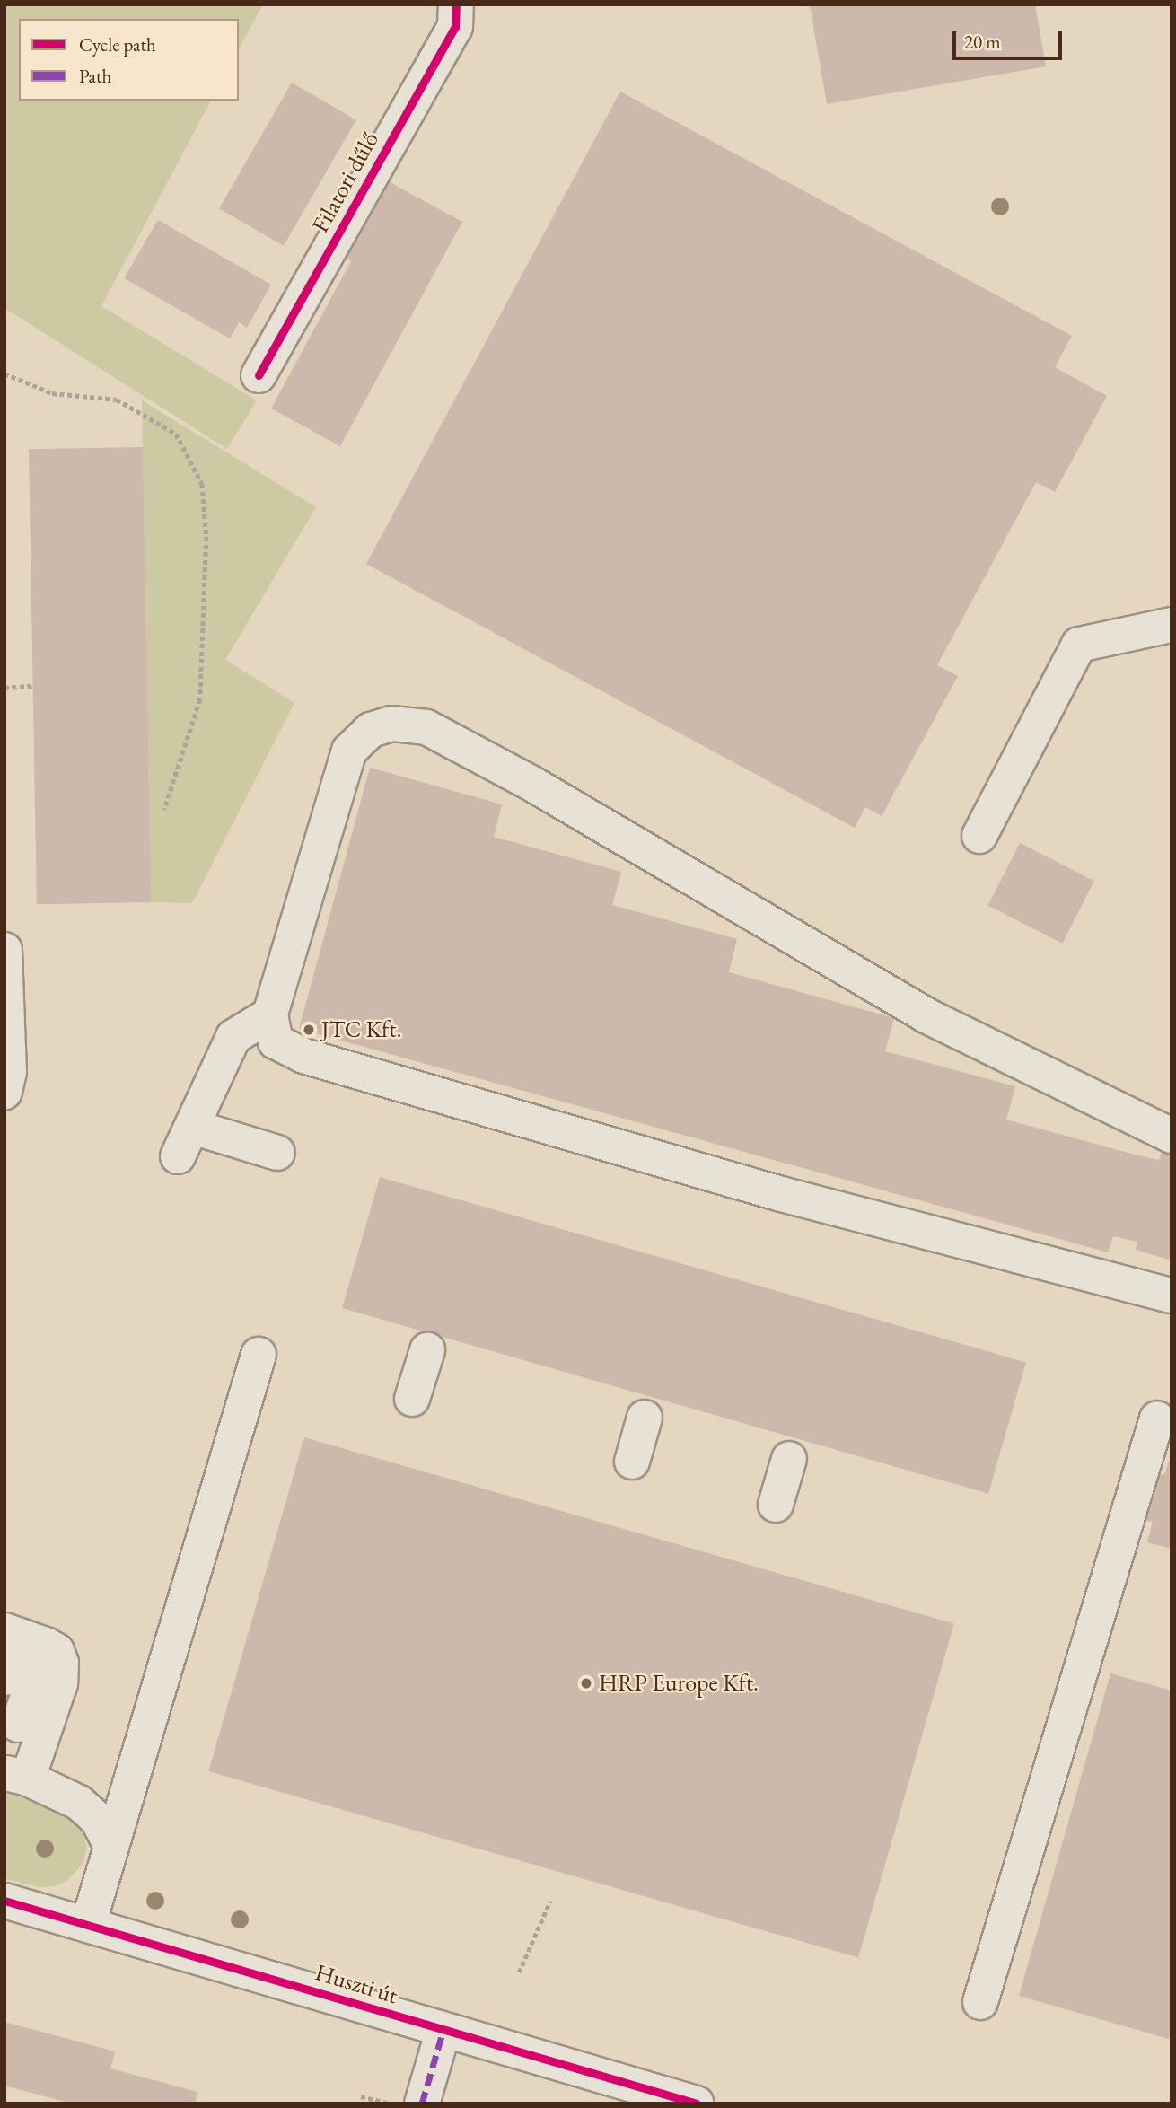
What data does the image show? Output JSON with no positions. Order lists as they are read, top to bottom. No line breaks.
{"streets":{"street":["Filatori dűlő","Huszti út"]},"places":["JTC Kft.","HRP Europe Kft."],"legend":["Cycle path","Path"],"scale_bar":"20 m"}
